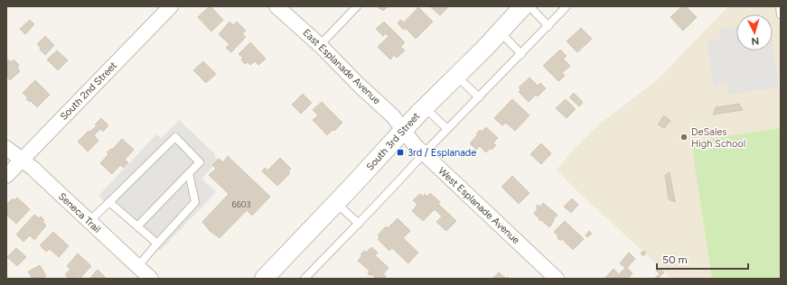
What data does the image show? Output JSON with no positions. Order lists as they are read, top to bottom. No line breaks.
{"streets":{"street":["East Esplanade Avenue","South 2nd Street","South 3rd Street","West Esplanade Avenue","Seneca Trail"]},"crossings":[["East Esplanade Avenue","South 3rd Street"],["East Esplanade Avenue","West Esplanade Avenue"],["South 2nd Street","Seneca Trail"],["South 3rd Street","West Esplanade Avenue"]],"places":{"other":["DeSales High School"],"transit":["3rd / Esplanade"]},"house_numbers":["6603"],"scale_bar":"50 m","north":"bottom"}
